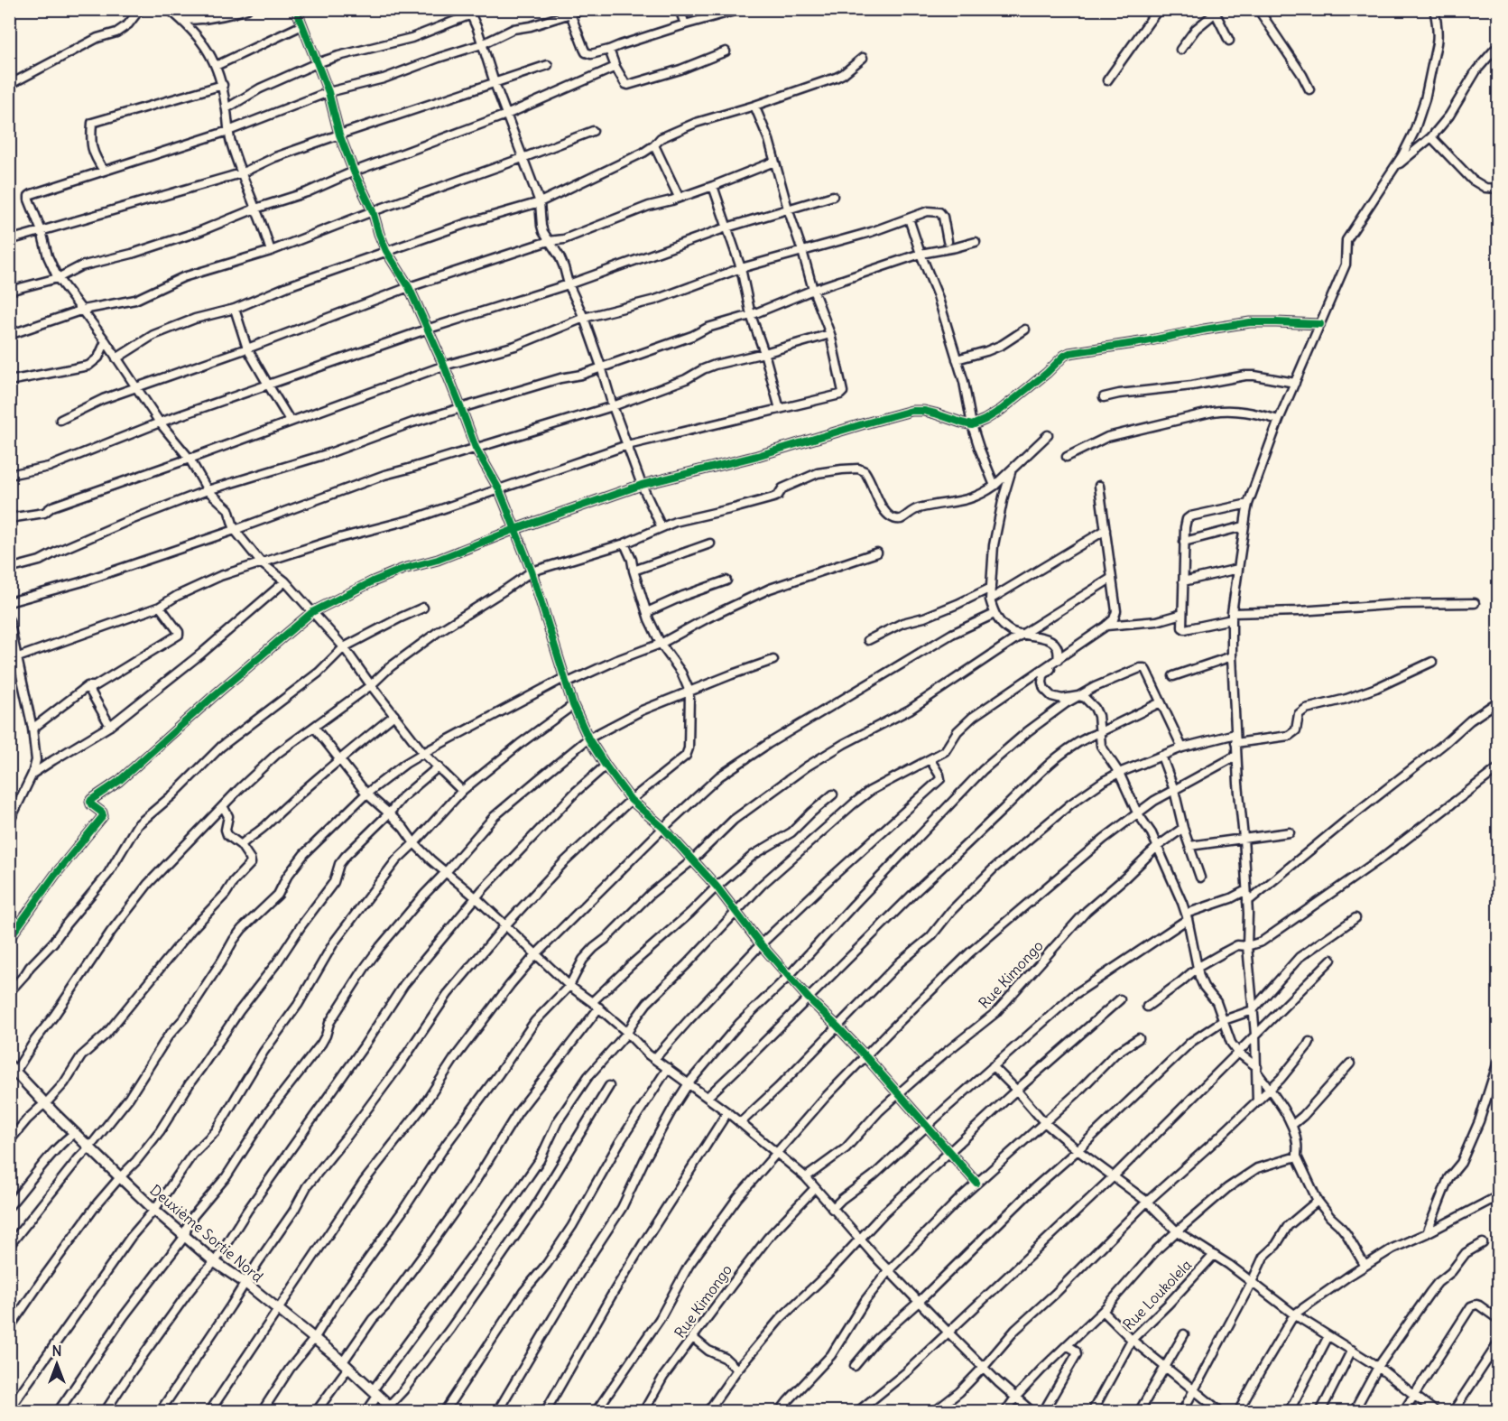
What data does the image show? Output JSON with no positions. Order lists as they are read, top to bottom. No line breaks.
{"streets":{"main road":["Deuxième Sortie Nord"],"street":["Rue Kimongo","Rue Loukolela"]},"north":"top"}
